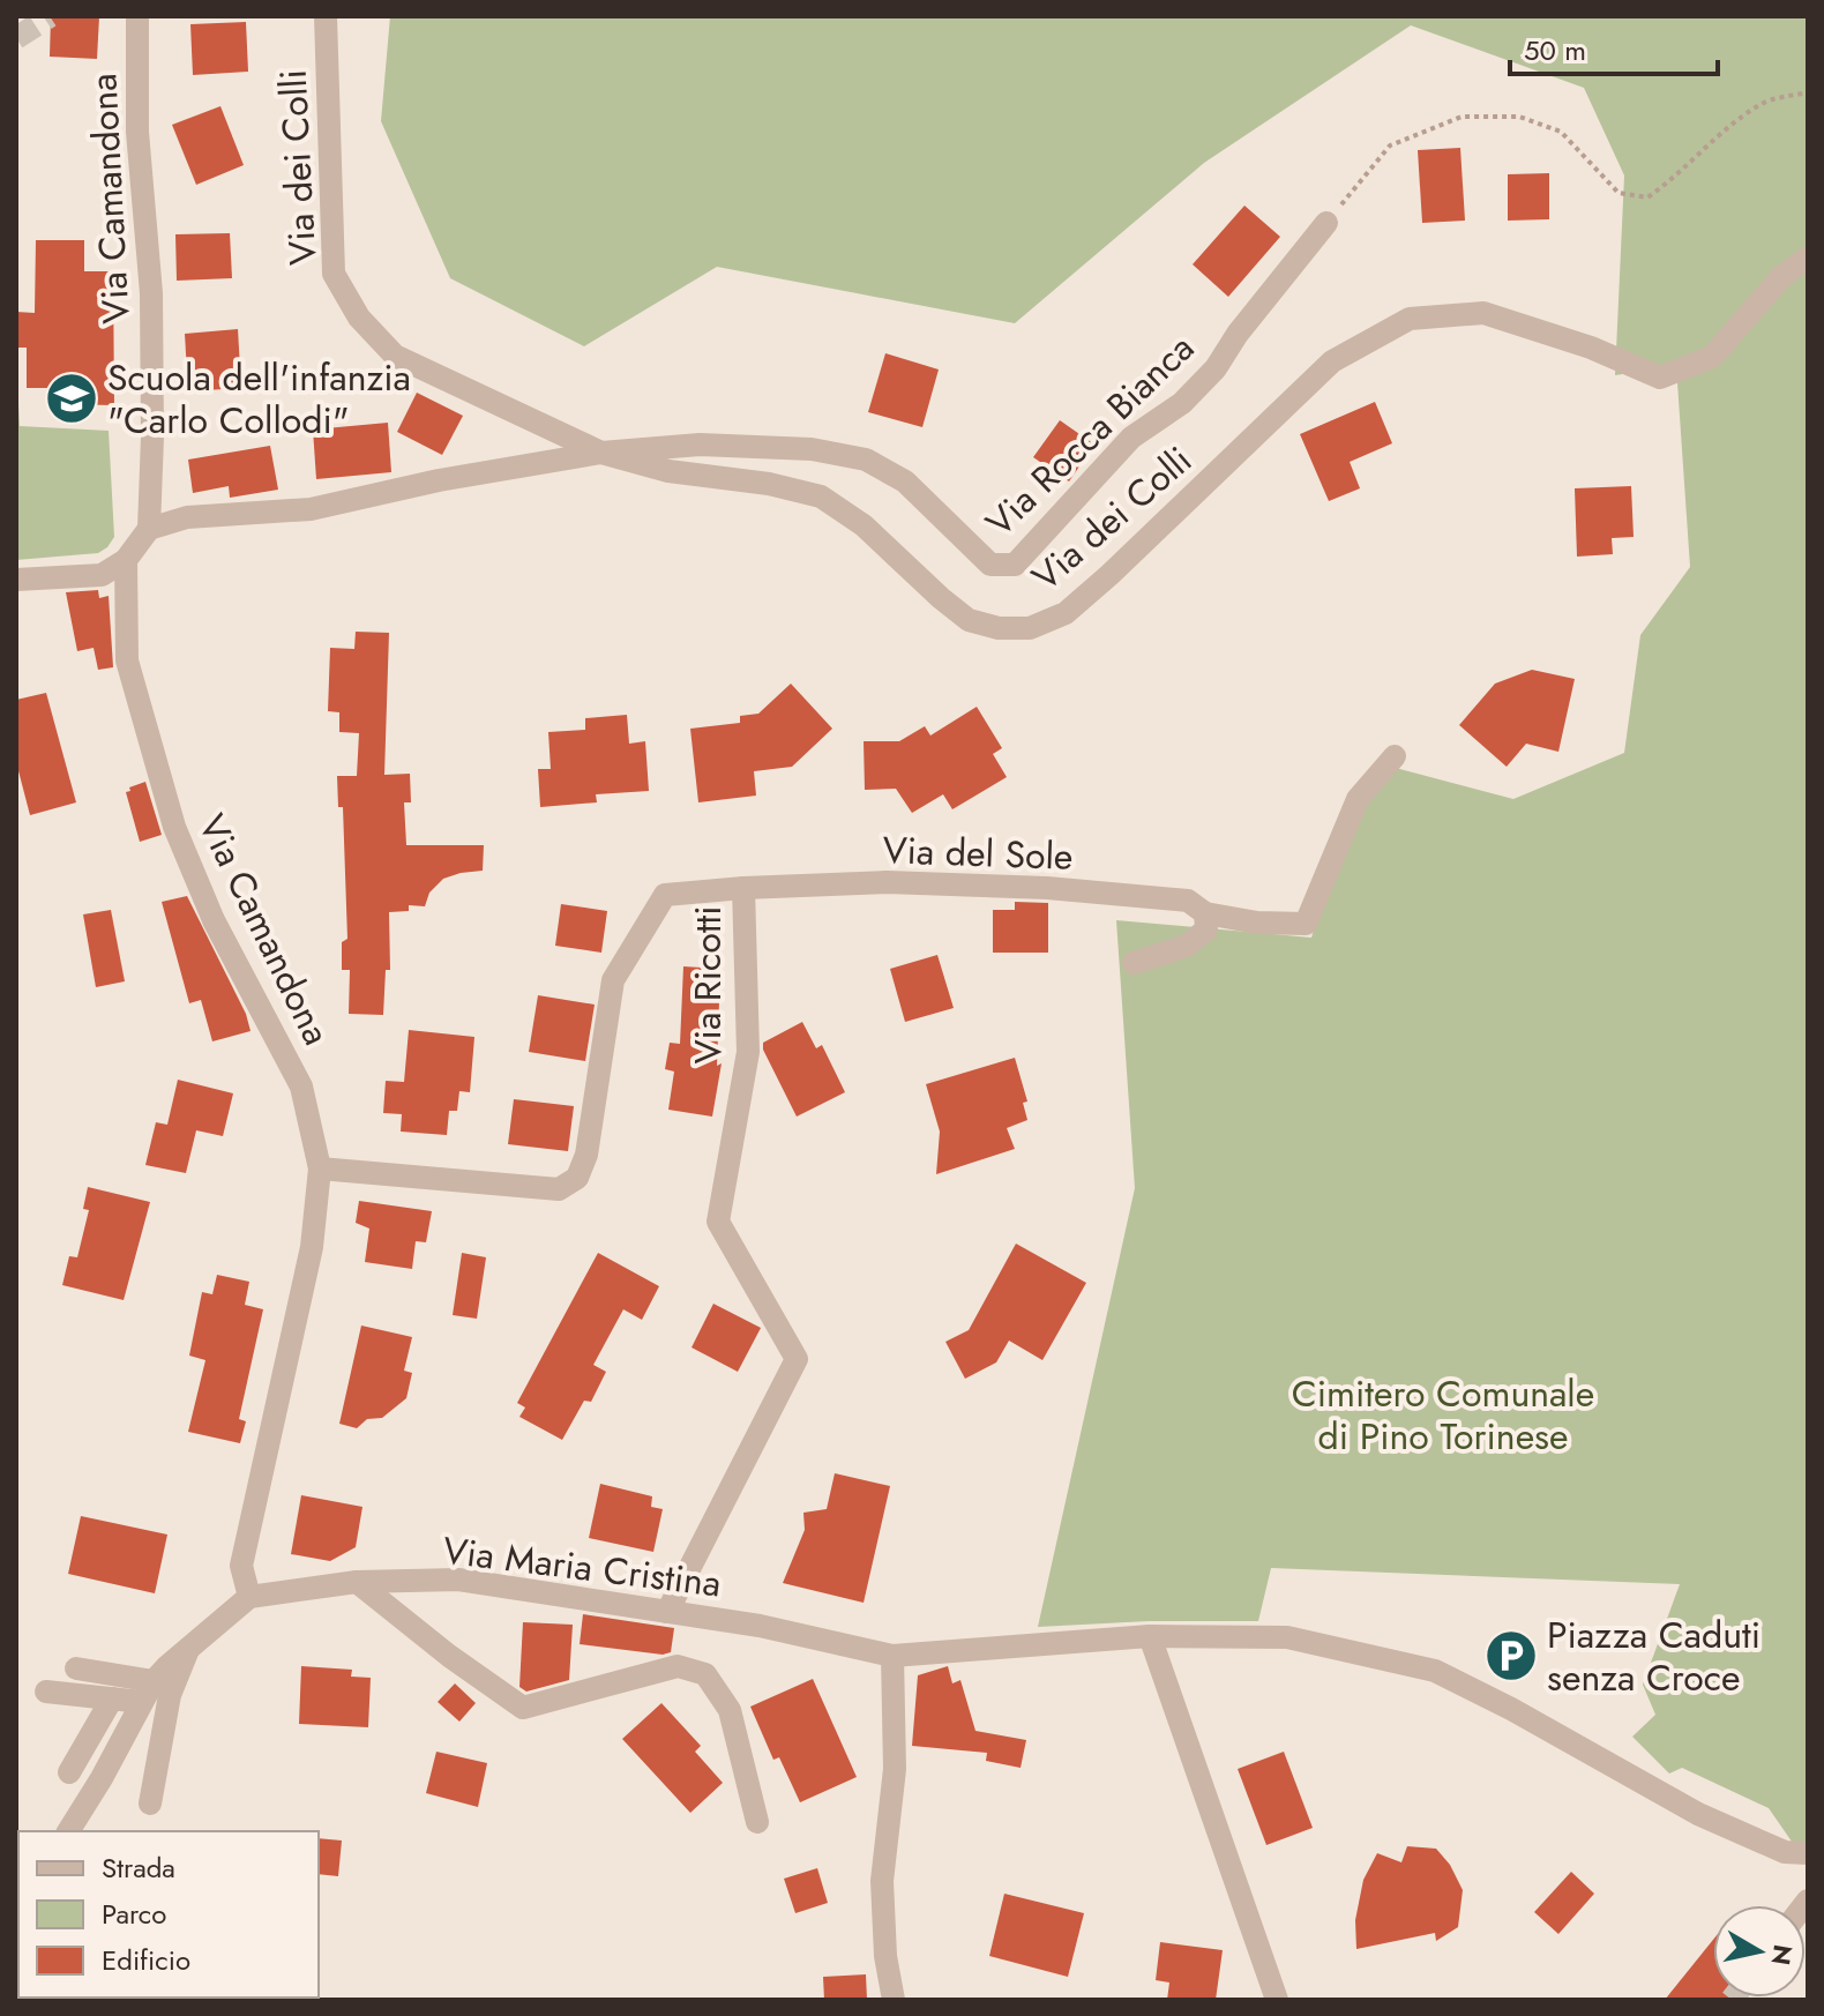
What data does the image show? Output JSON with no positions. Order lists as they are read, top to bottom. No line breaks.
{"streets":{"street":["Via dei Colli","Via Camandona","Via Rocca Bianca","Via del Sole","Via Ricotti","Via Maria Cristina"]},"crossings":[["Via dei Colli","Via Rocca Bianca"],["Via Camandona","Via Rocca Bianca"],["Via Camandona","Via Ricotti"],["Via Camandona","Via Maria Cristina"],["Via del Sole","Via Ricotti"],["Via Ricotti","Via Maria Cristina"]],"parks":["Cimitero Comunale di Pino Torinese"],"places":{"school or university":["Scuola dell'infanzia \"Carlo Collodi\""],"parking":["Piazza Caduti senza Croce"]},"legend":["Strada","Parco","Edificio"],"scale_bar":"50 m","north":"right"}
